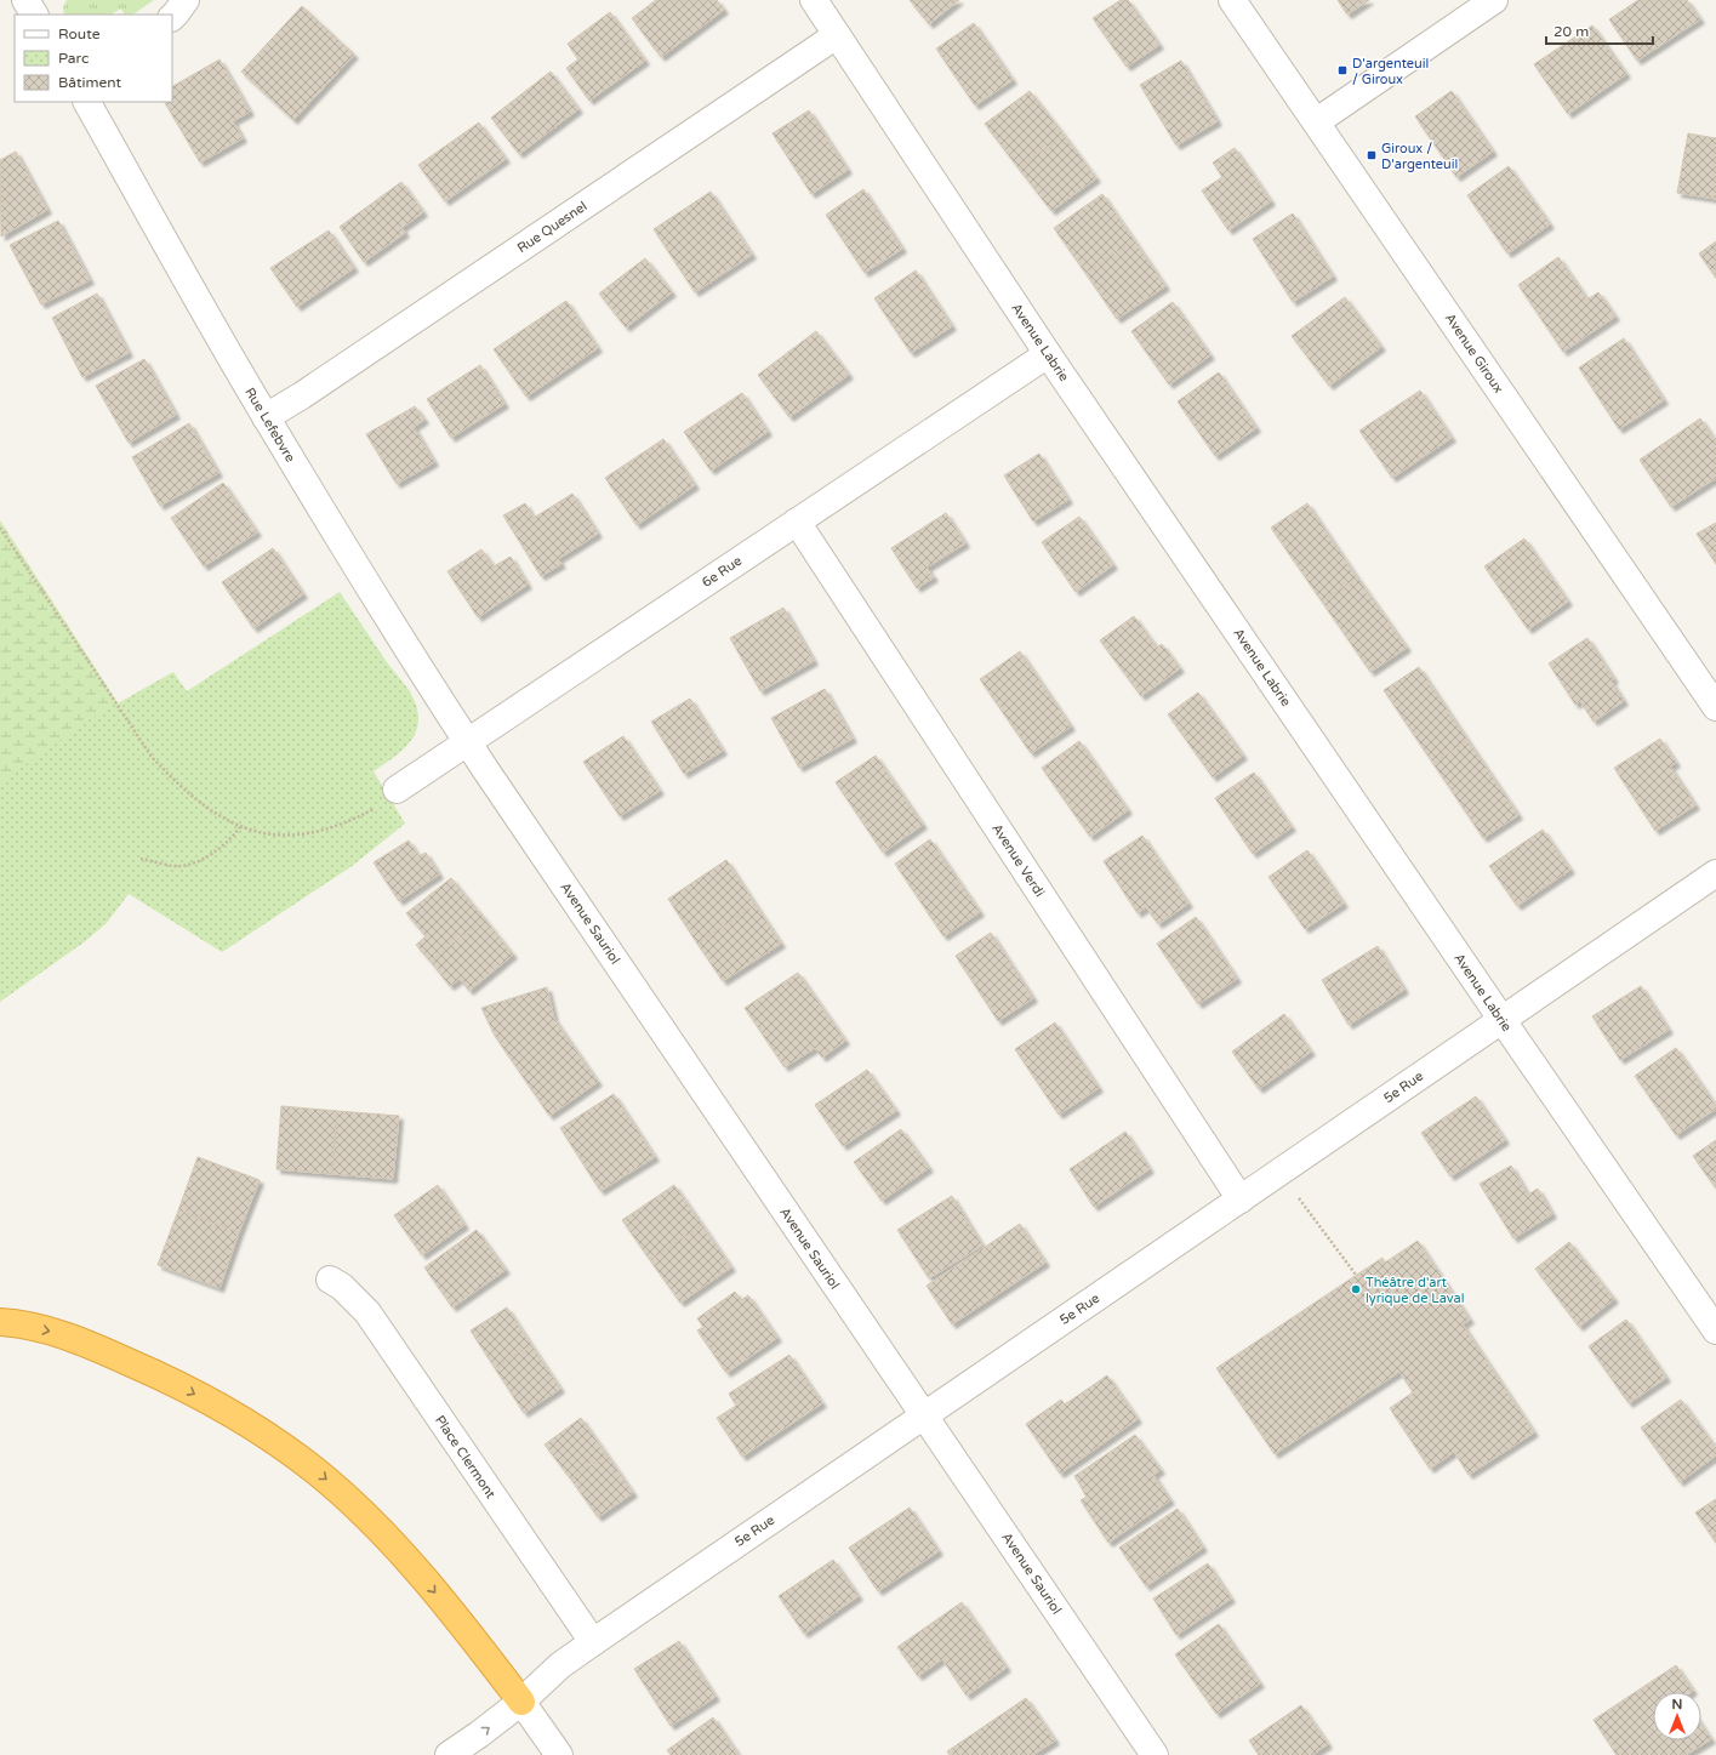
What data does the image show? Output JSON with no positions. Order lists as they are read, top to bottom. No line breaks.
{"streets":{"street":["Rue Quesnel","Avenue Labrie","Avenue Giroux","Rue Lefebvre","6e Rue","Avenue Verdi","Avenue Sauriol","5e Rue","Place Clermont"]},"crossings":[["Rue Quesnel","Avenue Labrie"],["Rue Quesnel","Rue Lefebvre"],["Avenue Labrie","6e Rue"],["Avenue Labrie","5e Rue"],["Rue Lefebvre","6e Rue"],["Rue Lefebvre","Avenue Sauriol"],["6e Rue","Avenue Verdi"],["6e Rue","Avenue Sauriol"],["Avenue Verdi","5e Rue"],["Avenue Sauriol","5e Rue"],["5e Rue","Place Clermont"]],"places":{"transit":["D'argenteuil / Giroux","Giroux / D'argenteuil"],"other":["Théâtre d'art lyrique de Laval"]},"legend":["Route","Parc","Bâtiment"],"scale_bar":"20 m","north":"top"}
